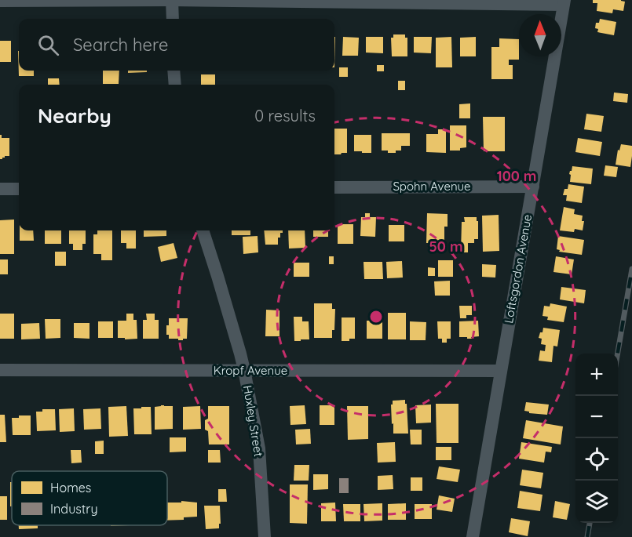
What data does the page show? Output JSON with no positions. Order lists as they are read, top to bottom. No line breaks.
{"streets":{"street":["Spohn Avenue","Loftsgordon Avenue","Kropf Avenue","Huxley Street"]},"crossings":[["Spohn Avenue","Loftsgordon Avenue"],["Loftsgordon Avenue","Kropf Avenue"],["Kropf Avenue","Huxley Street"]],"legend":["Homes","Industry"],"north":"top","page":{"search":"Search here","heading":["Nearby","0 results"],"map_buttons":["+","−"]},"rings":["100 m","50 m"]}
